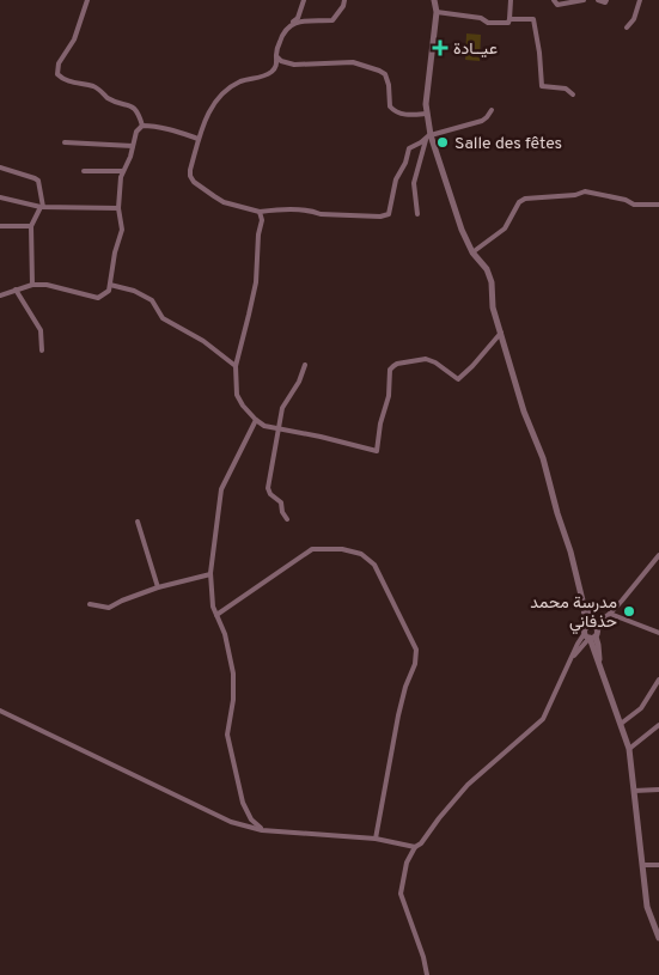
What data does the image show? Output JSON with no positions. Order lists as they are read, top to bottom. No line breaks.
{"places":{"health":["عيــادة"],"other":["Salle des fêtes","مدرسة محمد حذفاني"]}}
